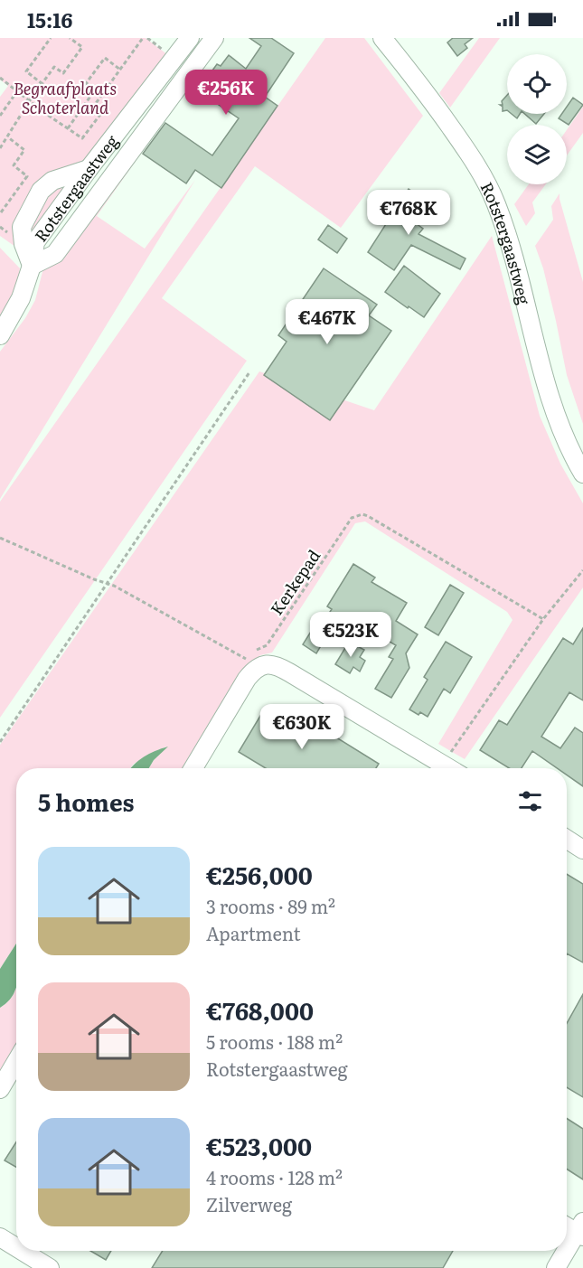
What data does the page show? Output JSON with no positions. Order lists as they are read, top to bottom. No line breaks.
{"streets":{"street":["Rotstergaastweg"],"path":["Kerkepad"]},"parks":["Begraafplaats Schoterland"],"page":{"status":"15:16","price":["€256K","€768K","€467K","€523K","€630K"],"heading":"5 homes","list":[{"name":"€256,000","note":"3 rooms · 89 m² · Apartment"},{"name":"€768,000","note":"5 rooms · 188 m² · Rotstergaastweg"},{"name":"€523,000","note":"4 rooms · 128 m² · Zilverweg"}]}}
